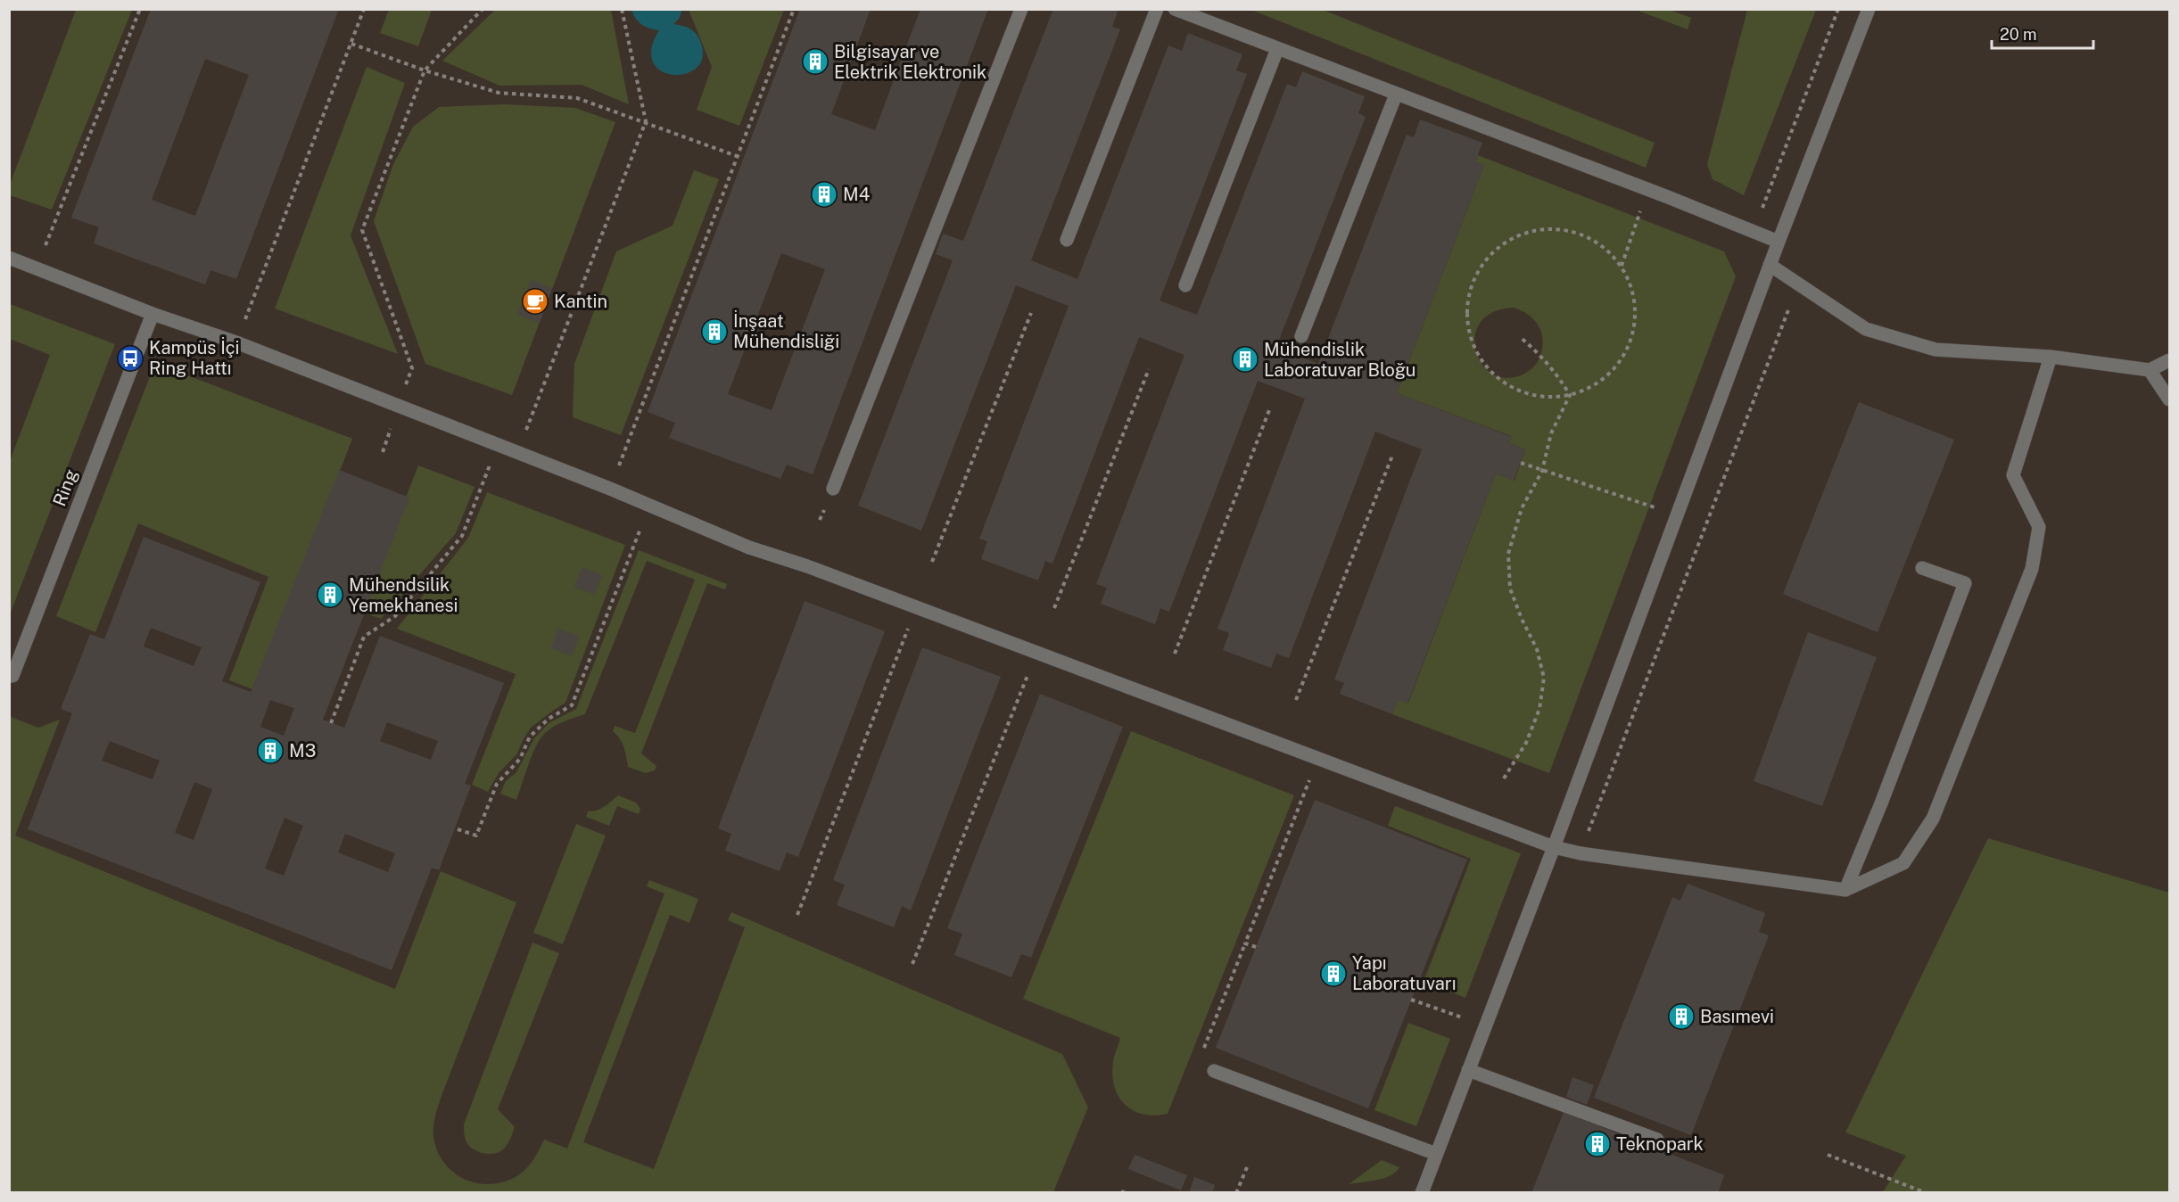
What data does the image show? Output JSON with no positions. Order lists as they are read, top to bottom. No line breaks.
{"streets":{"street":["Ring"]},"places":{"building":["Bilgisayar ve Elektrik Elektronik","M4","İnşaat Mühendisliği","Mühendislik Laboratuvar Bloğu","Mühendsilik Yemekhanesi","M3","Yapı Laboratuvarı","Basımevi","Teknopark"],"cafe":["Kantin"],"bus stop":["Kampüs İçi Ring Hattı"]},"scale_bar":"20 m"}
